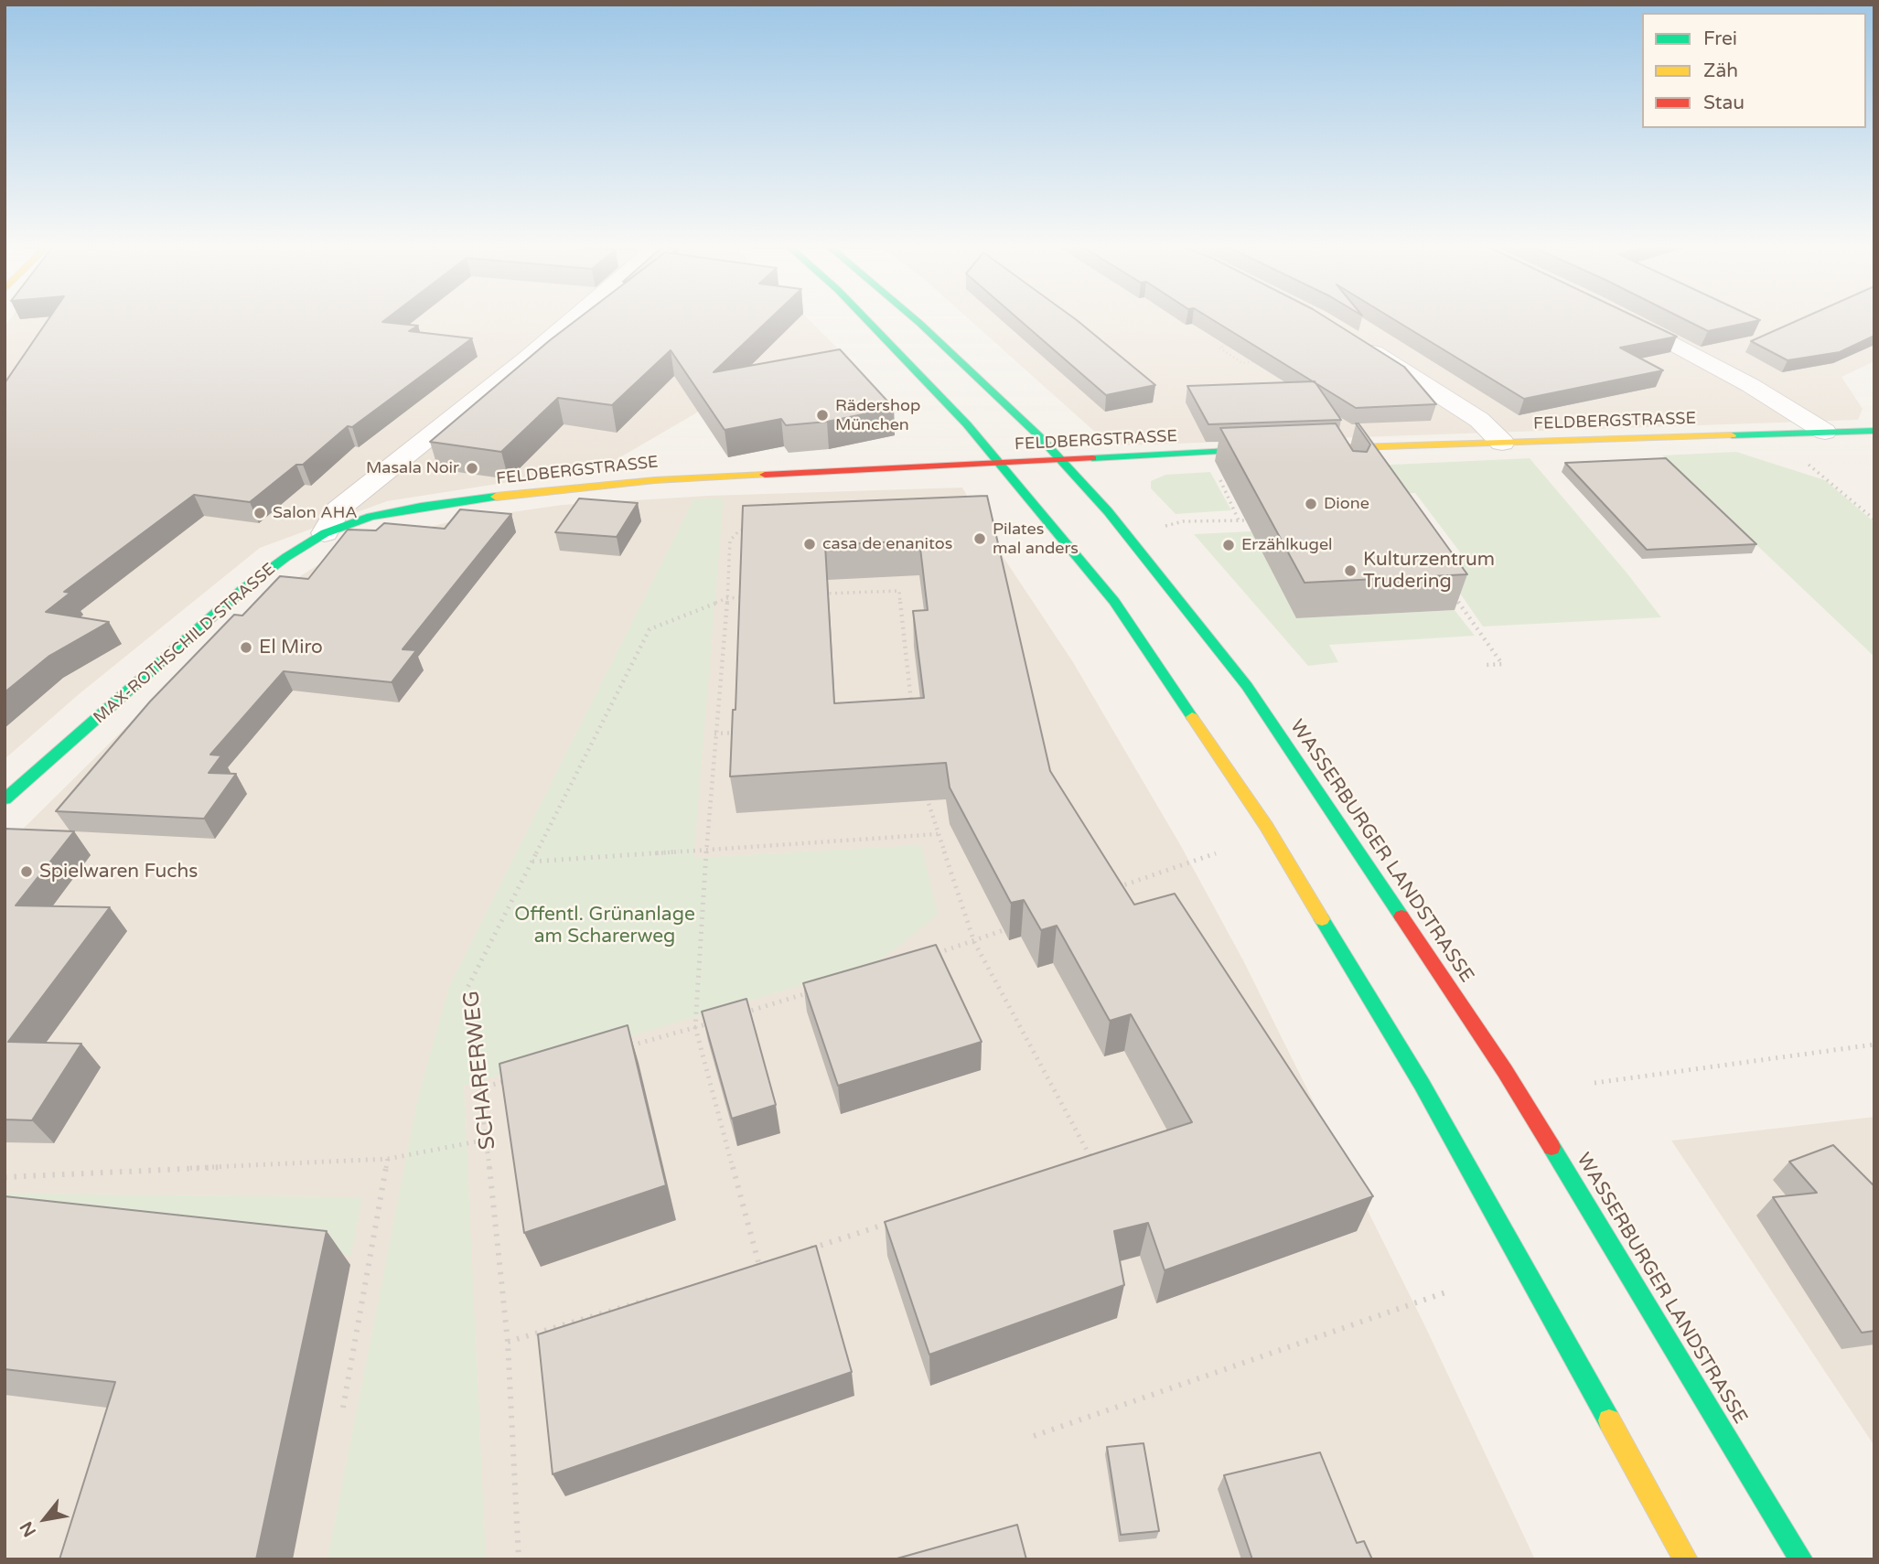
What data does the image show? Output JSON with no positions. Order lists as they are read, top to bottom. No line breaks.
{"streets":{"main road":["FELDBERGSTRASSE","MAX-ROTHSCHILD-STRASSE","WASSERBURGER LANDSTRASSE"],"path":["SCHARERWEG"]},"crossings":[["FELDBERGSTRASSE","MAX-ROTHSCHILD-STRASSE"],["FELDBERGSTRASSE","WASSERBURGER LANDSTRASSE"]],"parks":["Offentl. Grünanlage am Scharerweg"],"places":["Rädershop München","Masala Noir","Dione","Salon AHA","Pilates mal anders","casa de enanitos","Erzählkugel","Kulturzentrum Trudering","El Miro","Spielwaren Fuchs"],"legend":["Frei","Zäh","Stau"],"north":"bottom left"}
